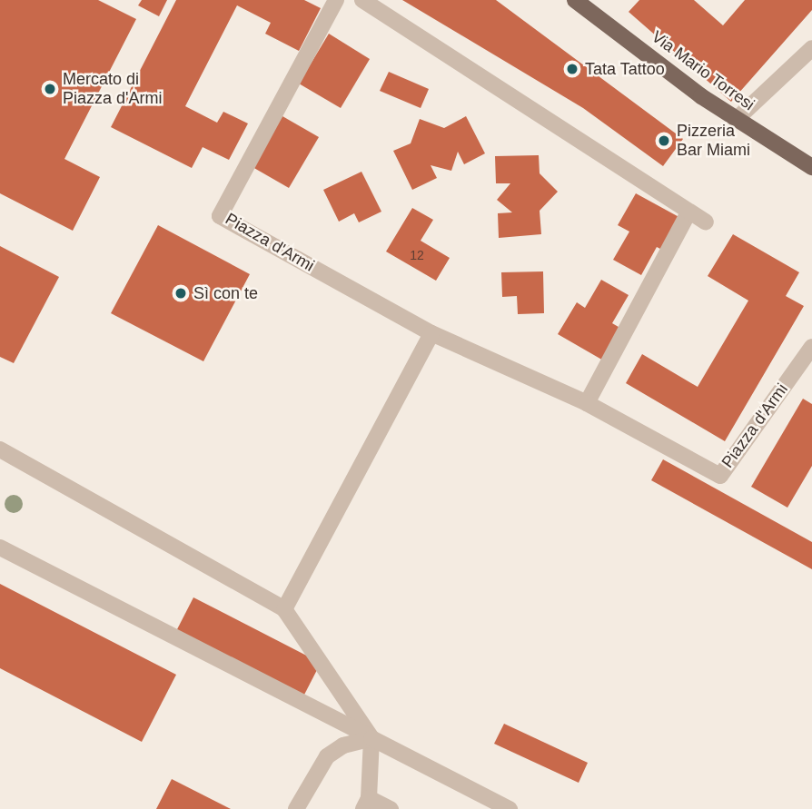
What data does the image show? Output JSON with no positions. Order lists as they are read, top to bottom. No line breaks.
{"streets":{"main road":["Via Mario Torresi"],"street":["Piazza d'Armi"]},"places":["Tata Tattoo","Mercato di Piazza d'Armi","Pizzeria Bar Miami","Sì con te"],"house_numbers":["12"]}
